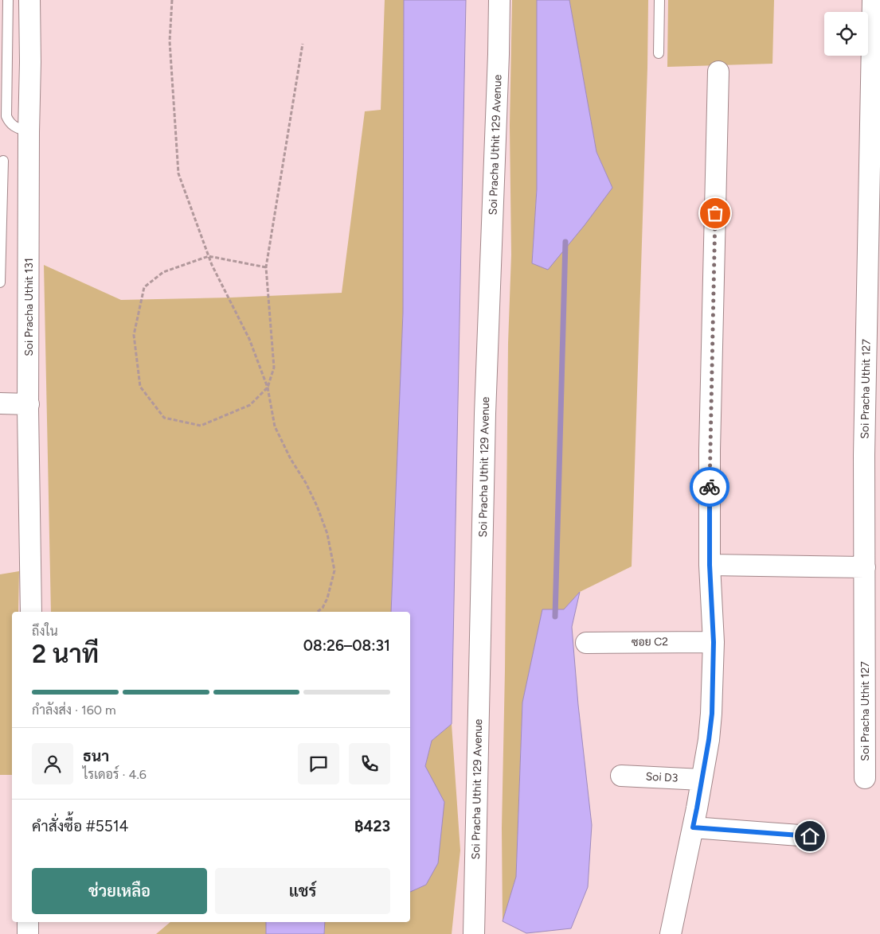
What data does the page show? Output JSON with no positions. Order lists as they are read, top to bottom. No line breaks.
{"streets":{"street":["Soi Pracha Uthit 129 Avenue","Soi Pracha Uthit 131","Soi Pracha Uthit 127","ซอย C2","Soi D3"]},"page":{"heading":["2 นาที","ถึงใน","08:26–08:31"],"panel":["ธนา","ไรเดอร์ · 4.6","คำสั่งซื้อ #5514","฿423"],"bar":"กำลังส่ง · 160 m","buttons":["ช่วยเหลือ","แชร์"]}}
